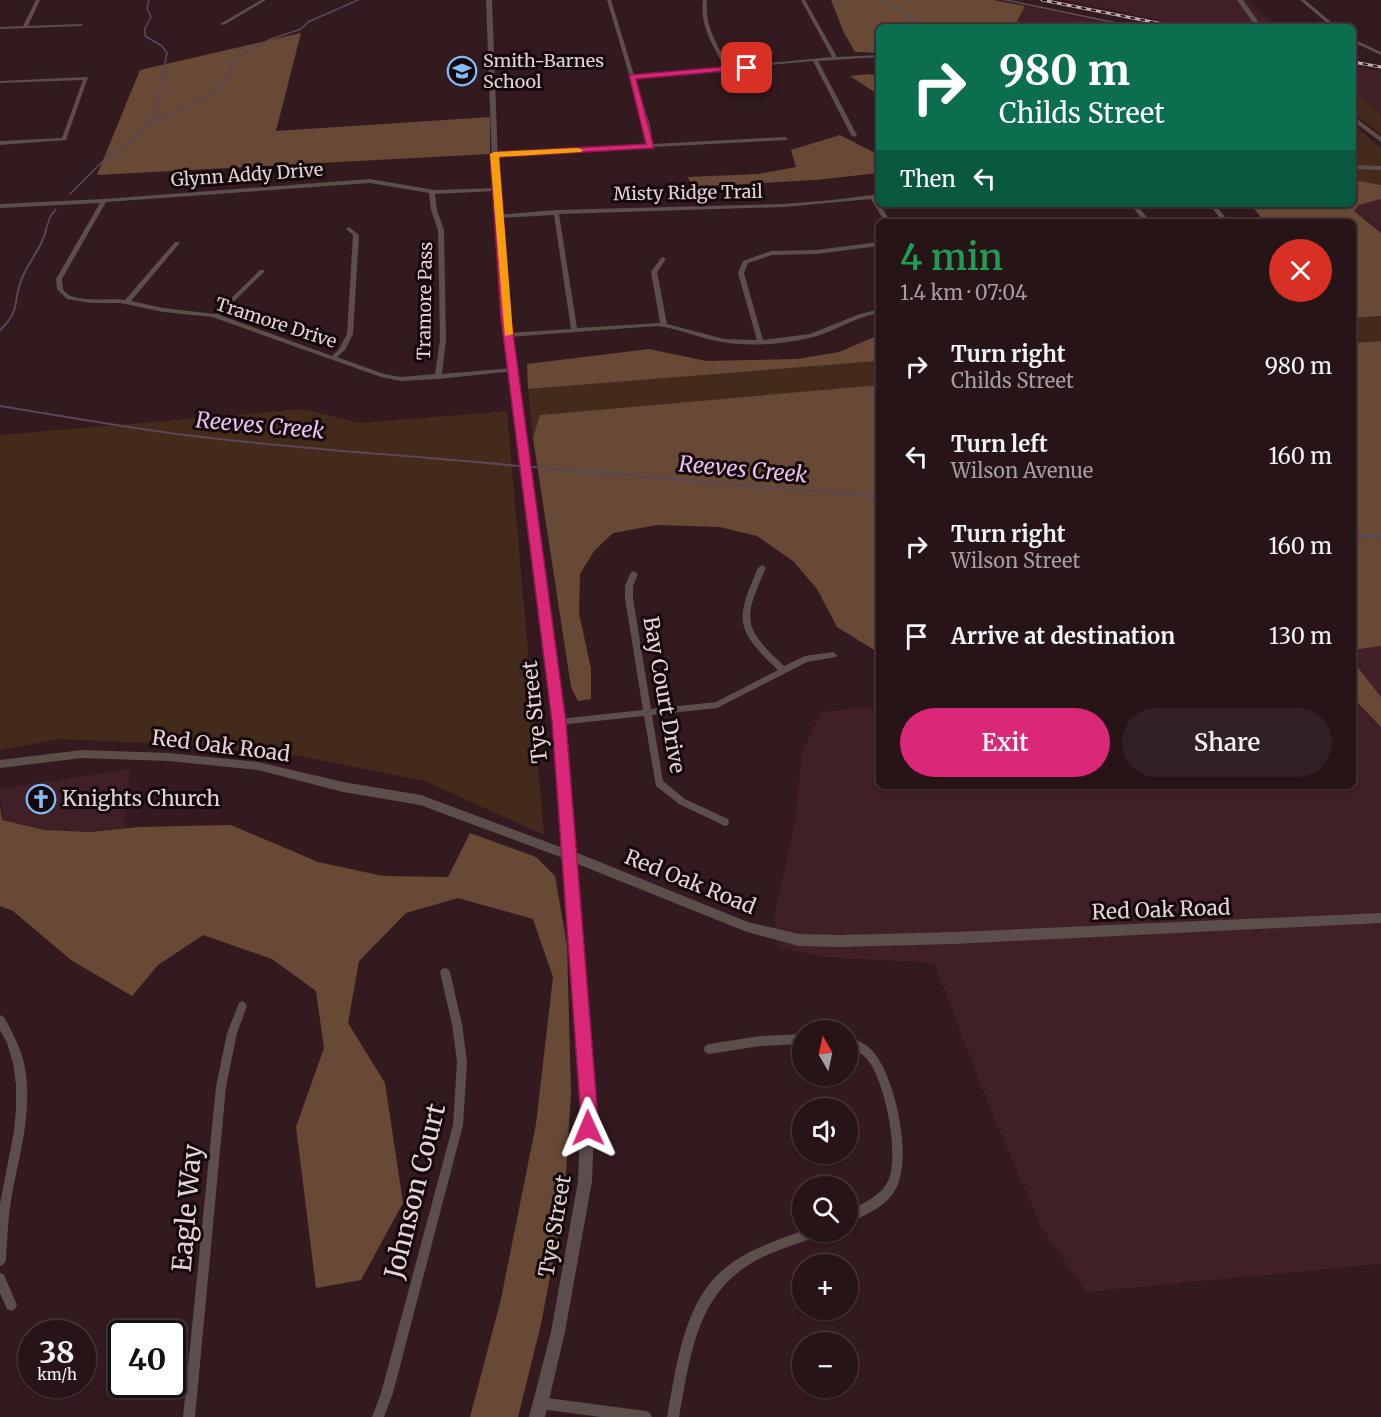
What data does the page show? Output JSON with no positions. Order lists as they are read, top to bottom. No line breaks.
{"streets":{"street":["Glynn Addy Drive","Misty Ridge Trail","Tramore Pass","Tramore Drive","Bay Court Drive","Tye Street","Red Oak Road","Johnson Court","Eagle Way"]},"crossings":[["Glynn Addy Drive","Tramore Pass"],["Glynn Addy Drive","Tramore Drive"],["Glynn Addy Drive","Tye Street"],["Misty Ridge Trail","Tye Street"],["Tramore Pass","Tramore Drive"],["Tramore Drive","Tye Street"],["Tye Street","Red Oak Road"]],"water":["Reeves Creek"],"places":{"school or university":["Smith-Barnes School"],"church":["Knights Church"]},"north":"top","page":{"turn":["980 m","Childs Street"],"then":"Then","heading":["4 min","1.4 km · 07:04"],"list":[{"name":"Turn right","note":"Childs Street","value":"980 m"},{"name":"Turn left","note":"Wilson Avenue","value":"160 m"},{"name":"Turn right","note":"Wilson Street","value":"160 m"},{"name":"Arrive at destination","value":"130 m"}],"buttons":["Exit","Share"],"map_buttons":["+","−"],"speed":"38 km/h","limit":"40"}}
